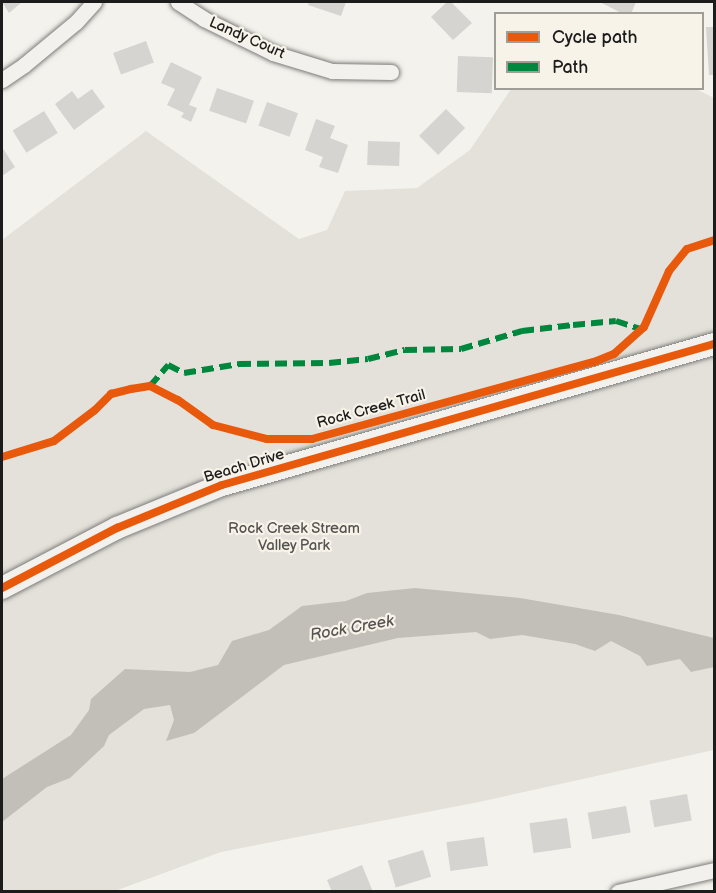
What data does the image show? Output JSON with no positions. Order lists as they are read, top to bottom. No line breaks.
{"streets":{"street":["Landy Court","Beach Drive"],"cycle path":["Rock Creek Trail"]},"water":["Rock Creek"],"parks":["Rock Creek Stream Valley Park"],"legend":["Cycle path","Path"]}
